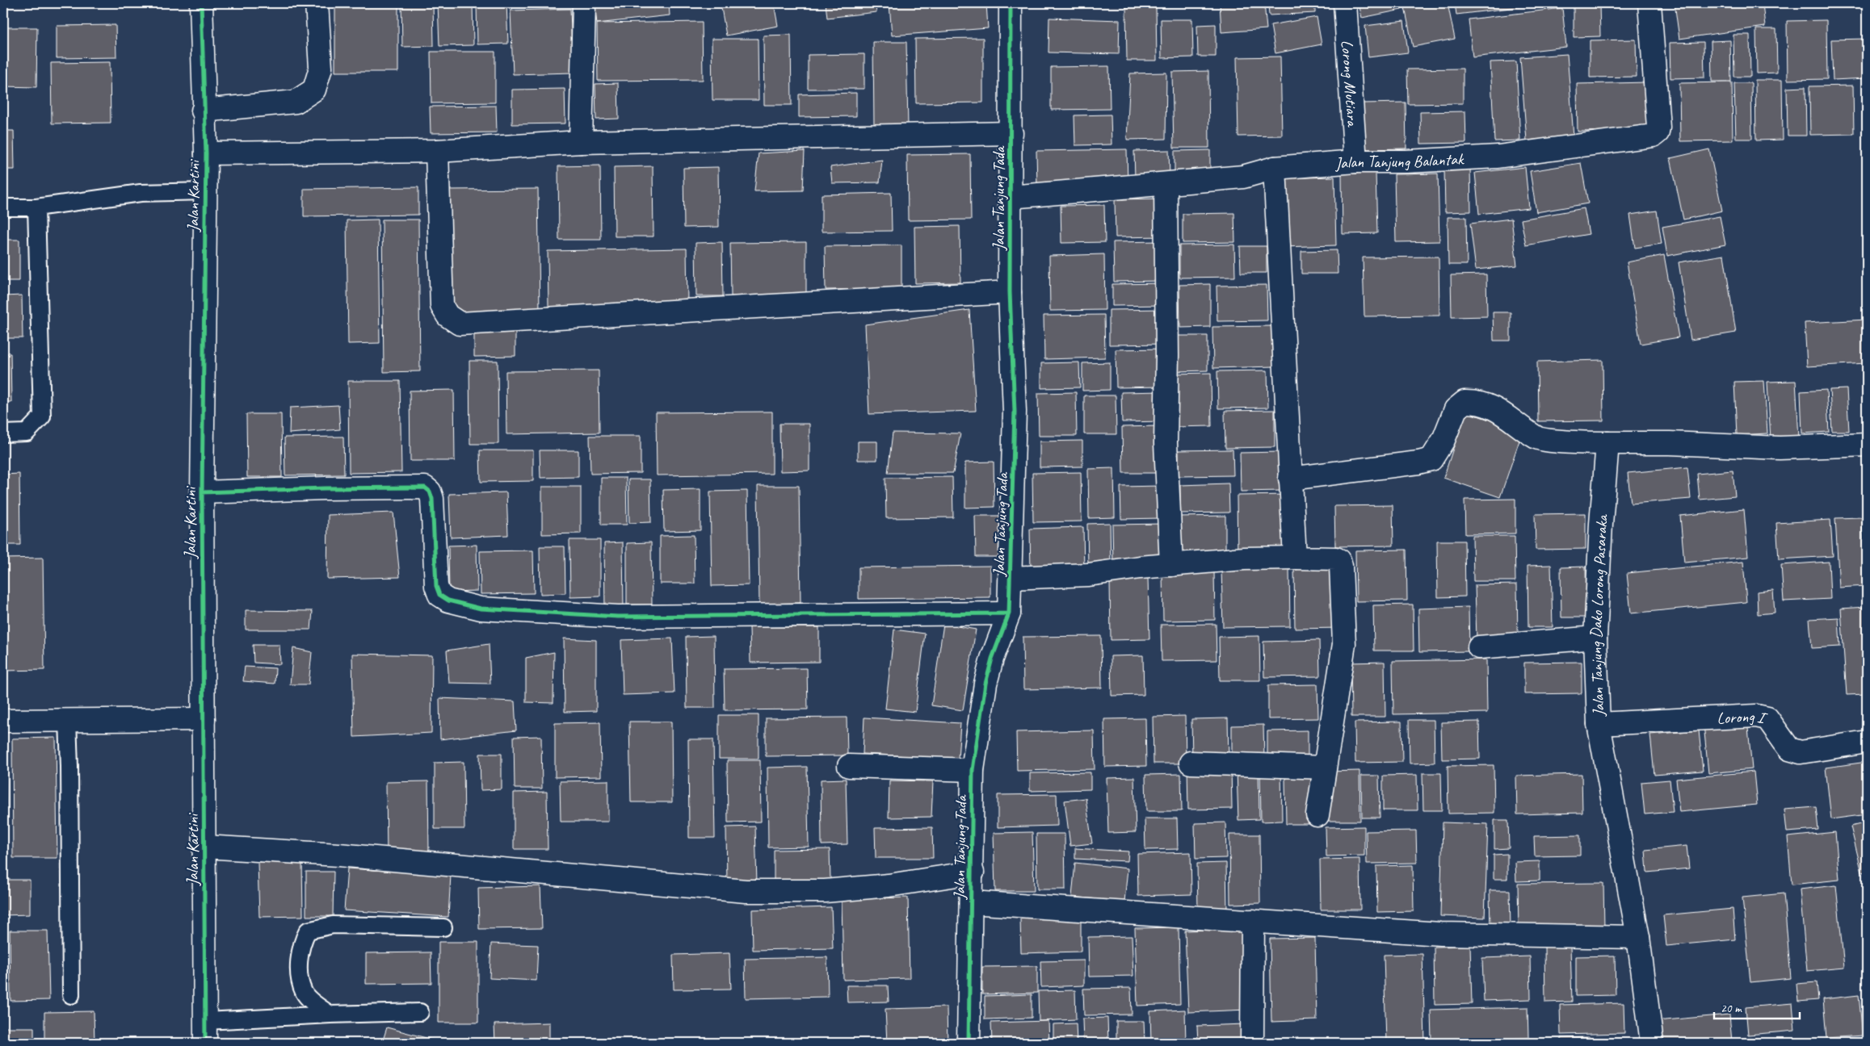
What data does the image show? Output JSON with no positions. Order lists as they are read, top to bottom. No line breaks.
{"streets":{"street":["Lorong Mutiara","Jalan Tanjung Balantak","Jalan Kartini","Jalan Tanjung Tada","Jalan Tanjung Dako Lorong Pasaraka","Lorong I"]},"crossings":[["Lorong Mutiara","Jalan Tanjung Balantak"],["Jalan Tanjung Balantak","Jalan Tanjung Tada"],["Jalan Tanjung Dako Lorong Pasaraka","Lorong I"]],"scale_bar":"20 m"}
